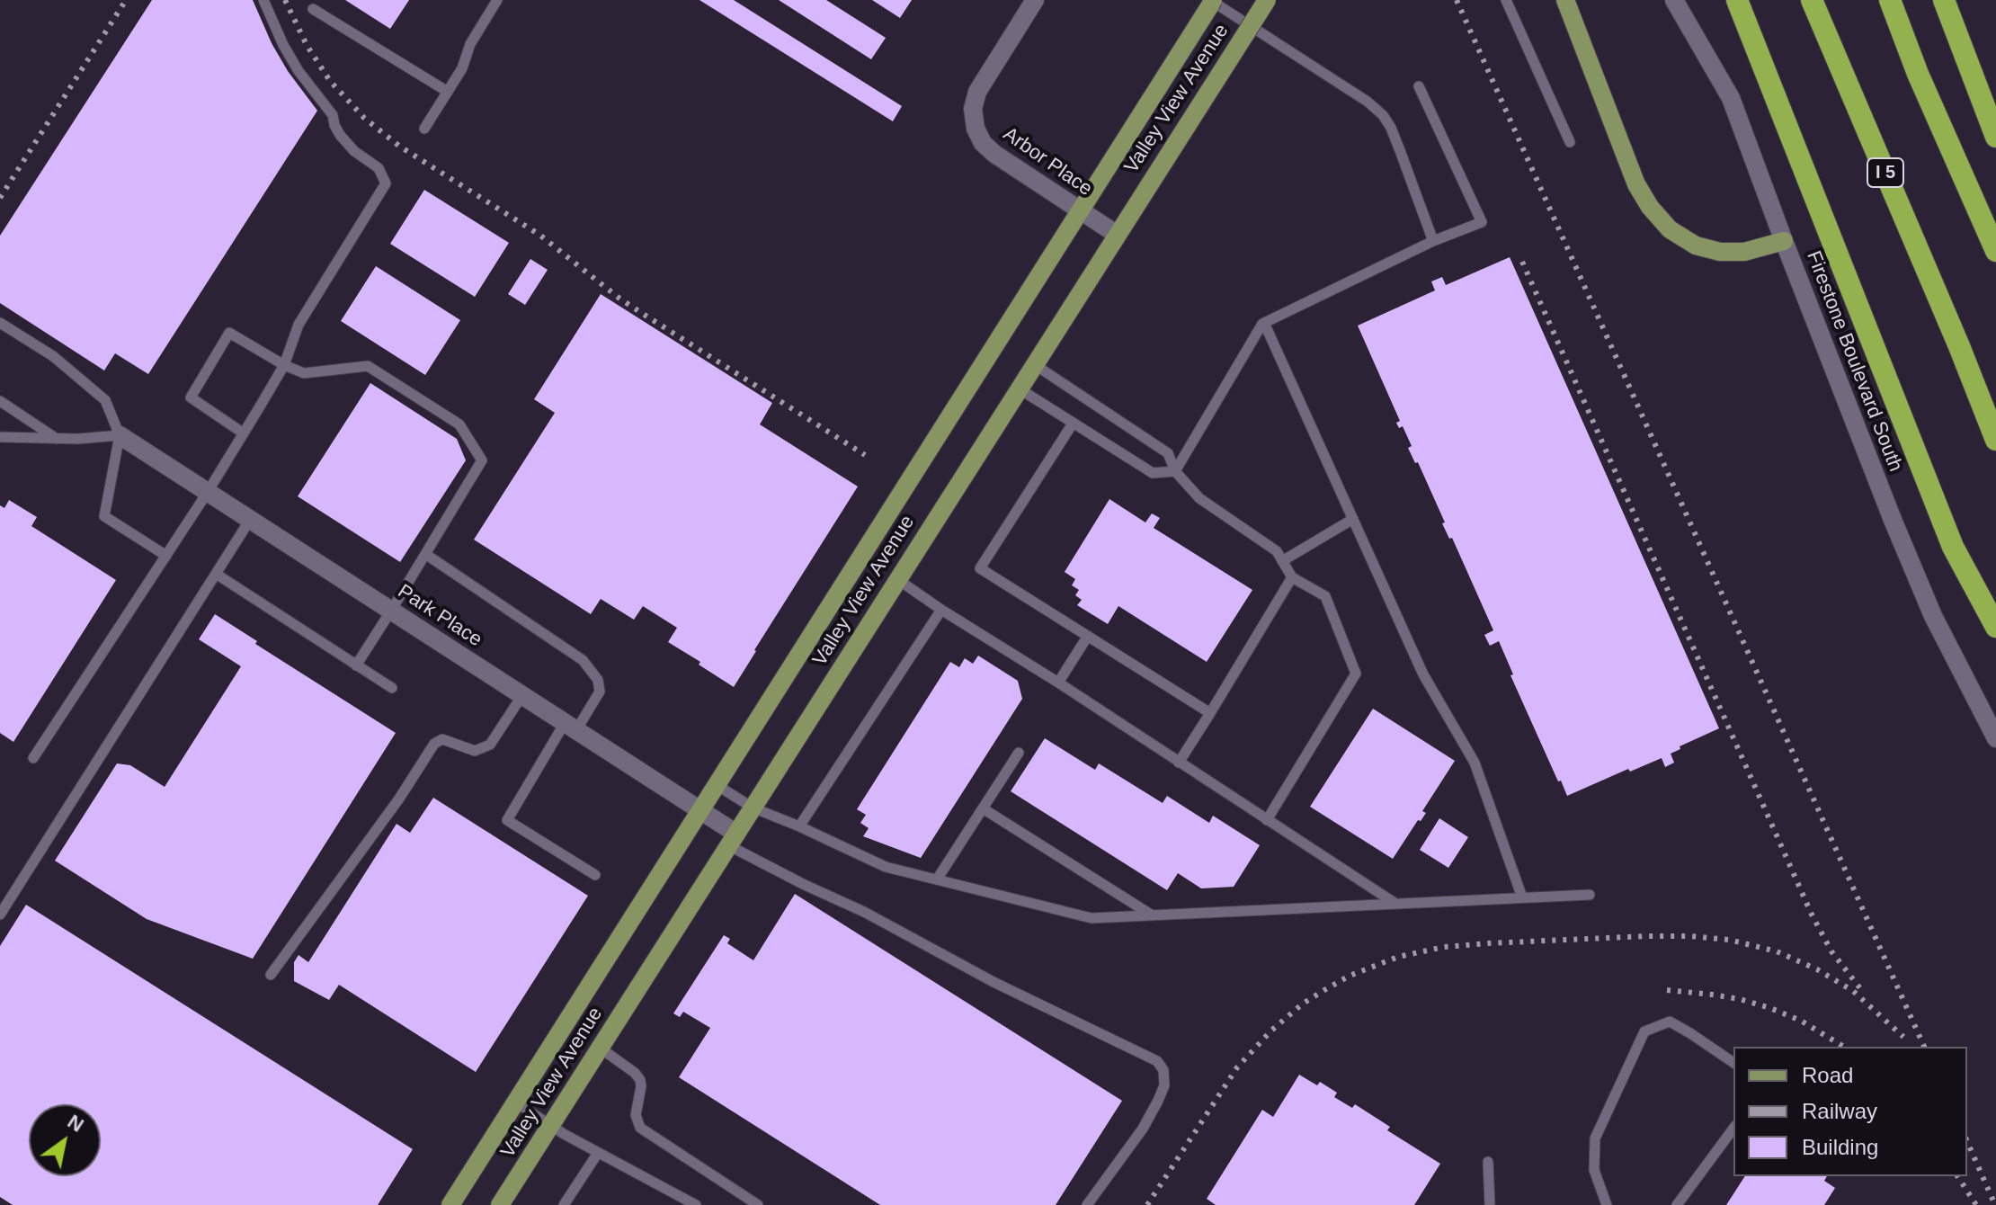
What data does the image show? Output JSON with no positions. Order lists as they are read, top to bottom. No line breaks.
{"streets":{"highway":["I 5"],"main road":["Valley View Avenue"],"street":["Arbor Place","Firestone Boulevard South","Park Place"]},"crossings":[["Valley View Avenue","Arbor Place"],["Valley View Avenue","Park Place"]],"legend":["Road","Railway","Building"],"north":"top right"}
